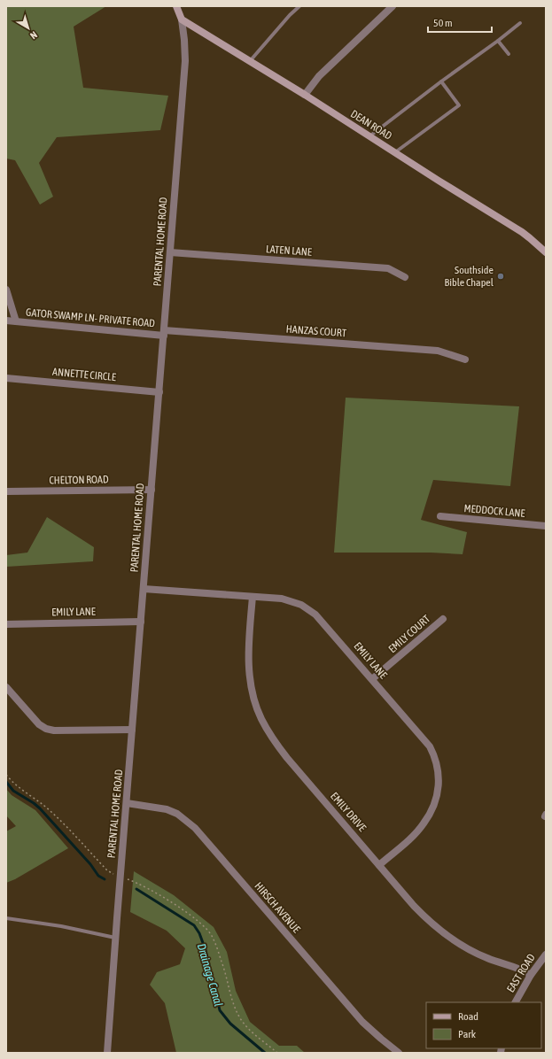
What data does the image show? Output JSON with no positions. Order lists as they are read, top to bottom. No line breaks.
{"streets":{"main road":["DEAN ROAD","PARENTAL HOME ROAD"],"street":["LATEN LANE","GATOR SWAMP LN- PRIVATE ROAD","HANZAS COURT","ANNETTE CIRCLE","CHELTON ROAD","MEDDOCK LANE","EMILY LANE","EMILY COURT","EMILY DRIVE","HIRSCH AVENUE","EAST ROAD"]},"crossings":[["DEAN ROAD","PARENTAL HOME ROAD"],["PARENTAL HOME ROAD","LATEN LANE"],["PARENTAL HOME ROAD","GATOR SWAMP LN- PRIVATE ROAD"],["PARENTAL HOME ROAD","HANZAS COURT"],["PARENTAL HOME ROAD","ANNETTE CIRCLE"],["PARENTAL HOME ROAD","CHELTON ROAD"],["PARENTAL HOME ROAD","EMILY LANE"],["PARENTAL HOME ROAD","HIRSCH AVENUE"],["GATOR SWAMP LN- PRIVATE ROAD","HANZAS COURT"],["EMILY LANE","EMILY COURT"],["EMILY LANE","EMILY DRIVE"],["EMILY DRIVE","EAST ROAD"]],"water":["Drainage Canal"],"places":["Southside Bible Chapel"],"legend":["Road","Park"],"scale_bar":"50 m","north":"bottom right"}
